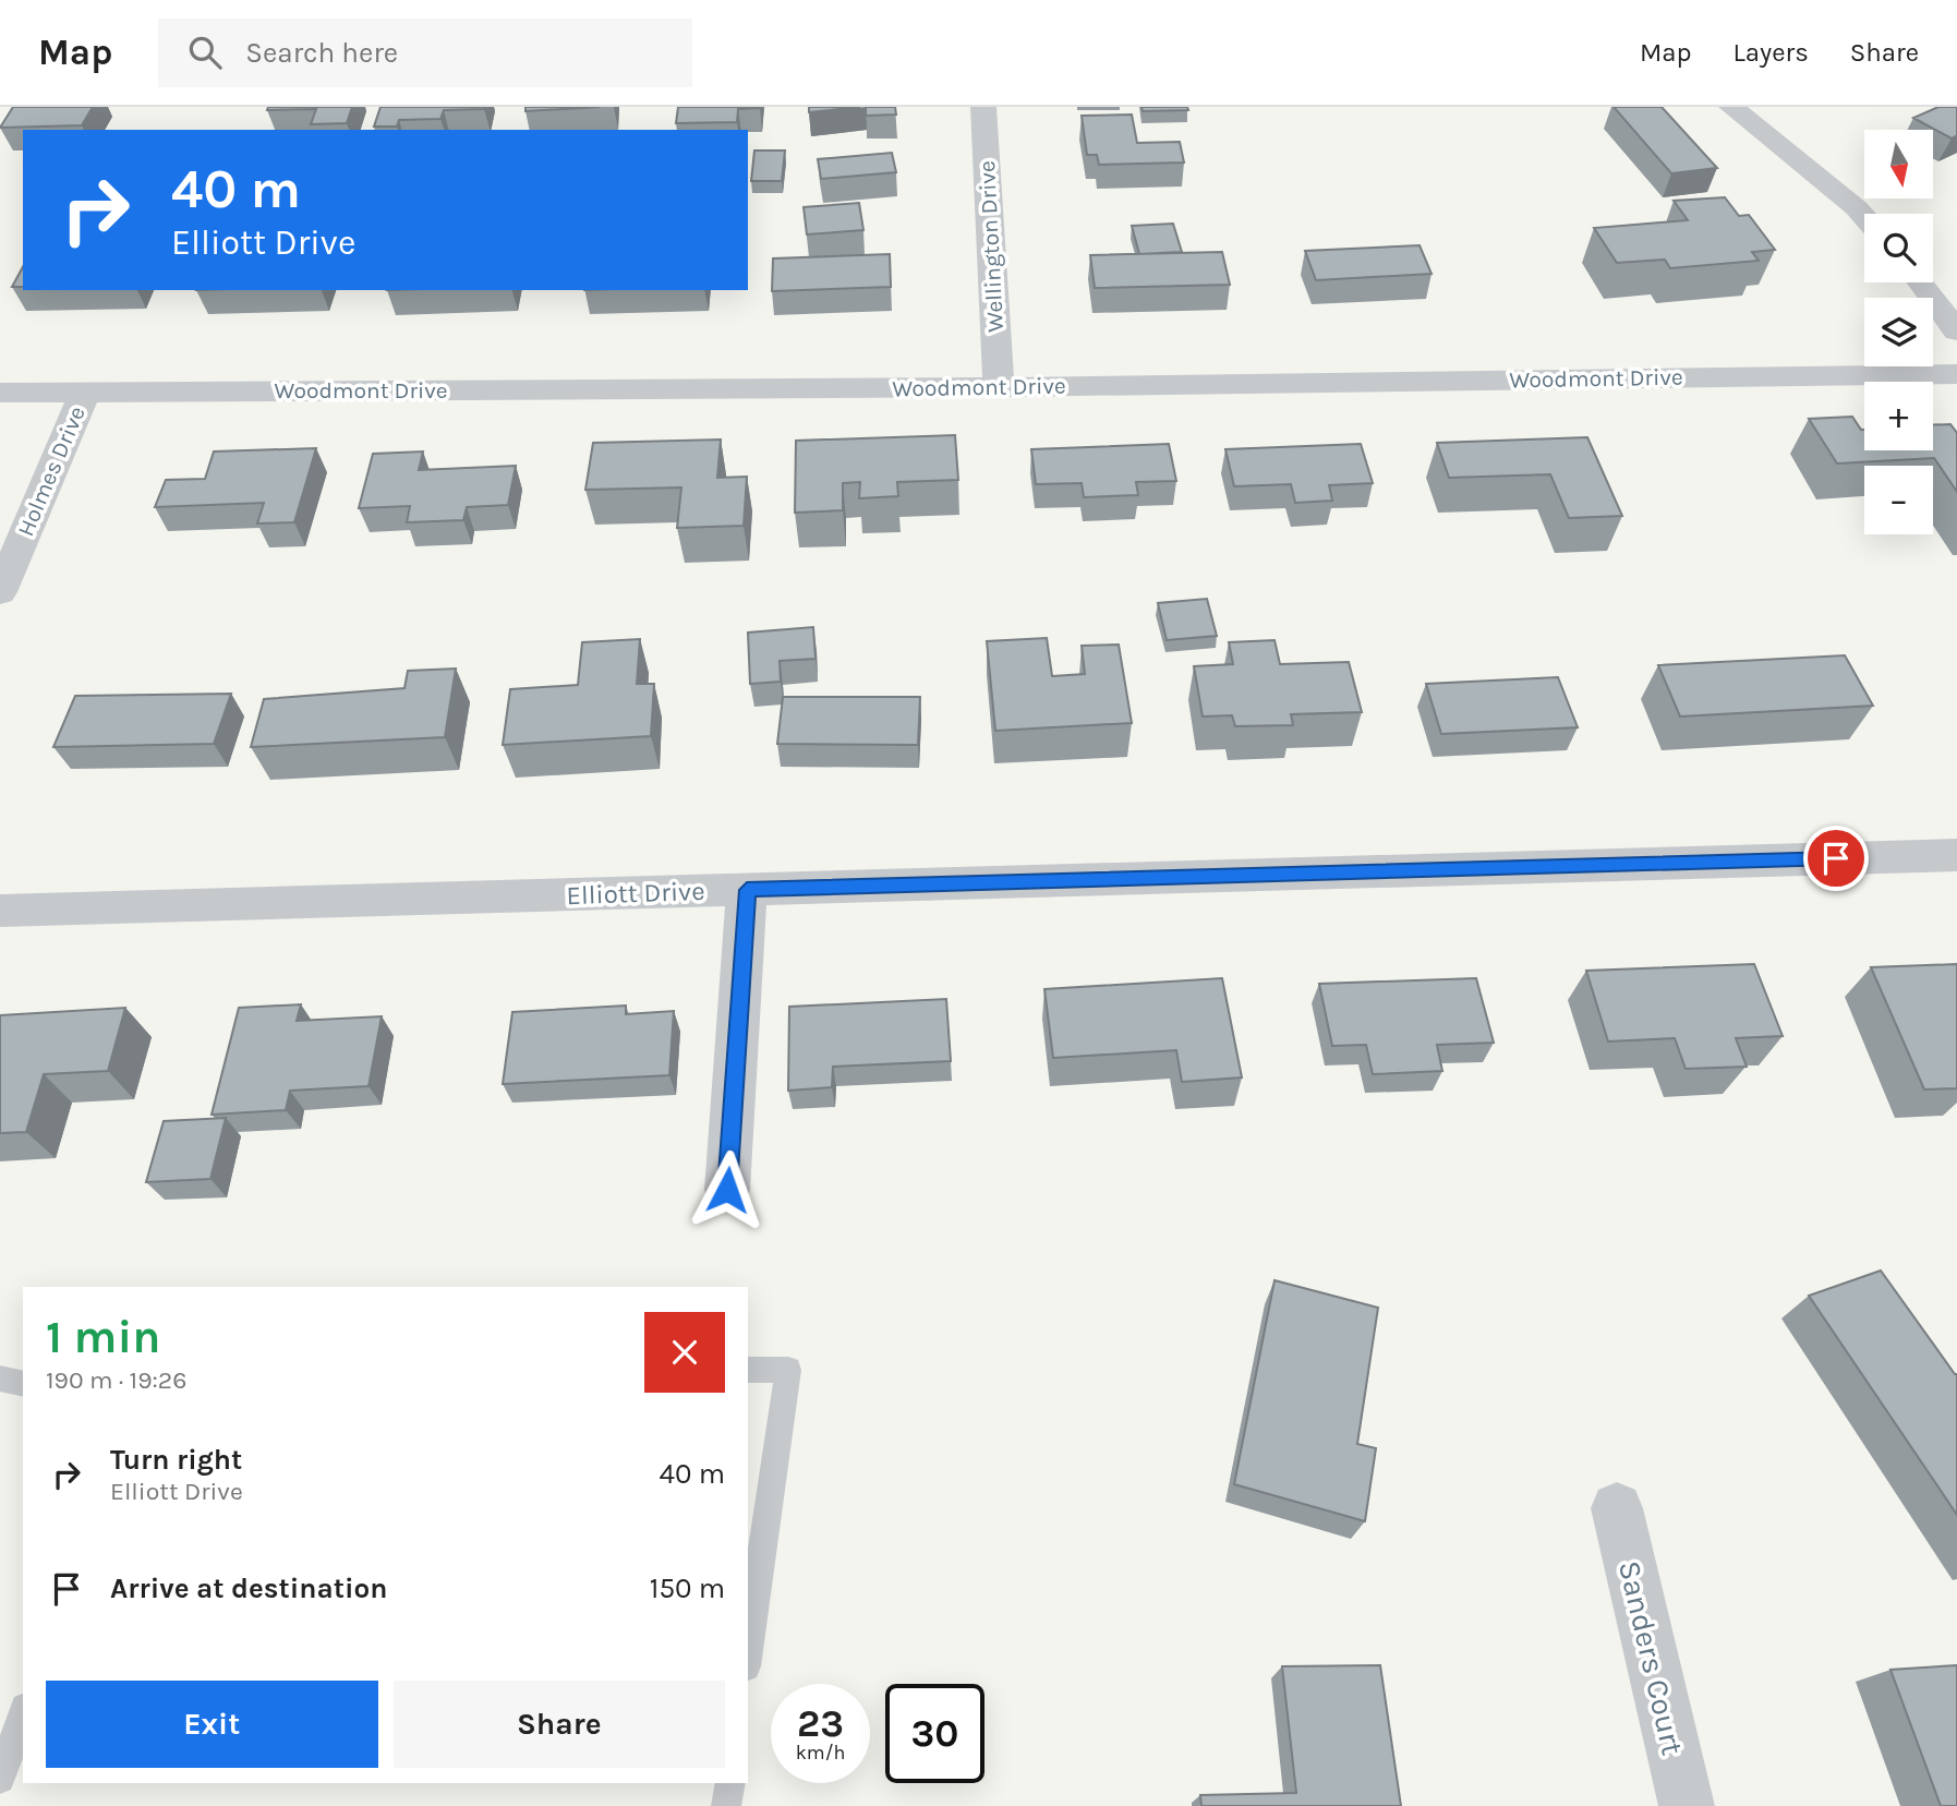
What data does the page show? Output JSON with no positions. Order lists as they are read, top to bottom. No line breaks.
{"streets":{"street":["Wellington Drive","Woodmont Drive","Holmes Drive","Elliott Drive","Sanders Court"]},"crossings":[["Wellington Drive","Woodmont Drive"],["Woodmont Drive","Holmes Drive"]],"north":"bottom","page":{"header":"Map","search":"Search here","nav":["Map","Layers","Share"],"map_buttons":["+","−"],"turn":["40 m","Elliott Drive"],"heading":["1 min","190 m · 19:26"],"list":[{"name":"Turn right","note":"Elliott Drive","value":"40 m"},{"name":"Arrive at destination","value":"150 m"}],"buttons":["Exit","Share"],"speed":"23 km/h","limit":"30"}}
